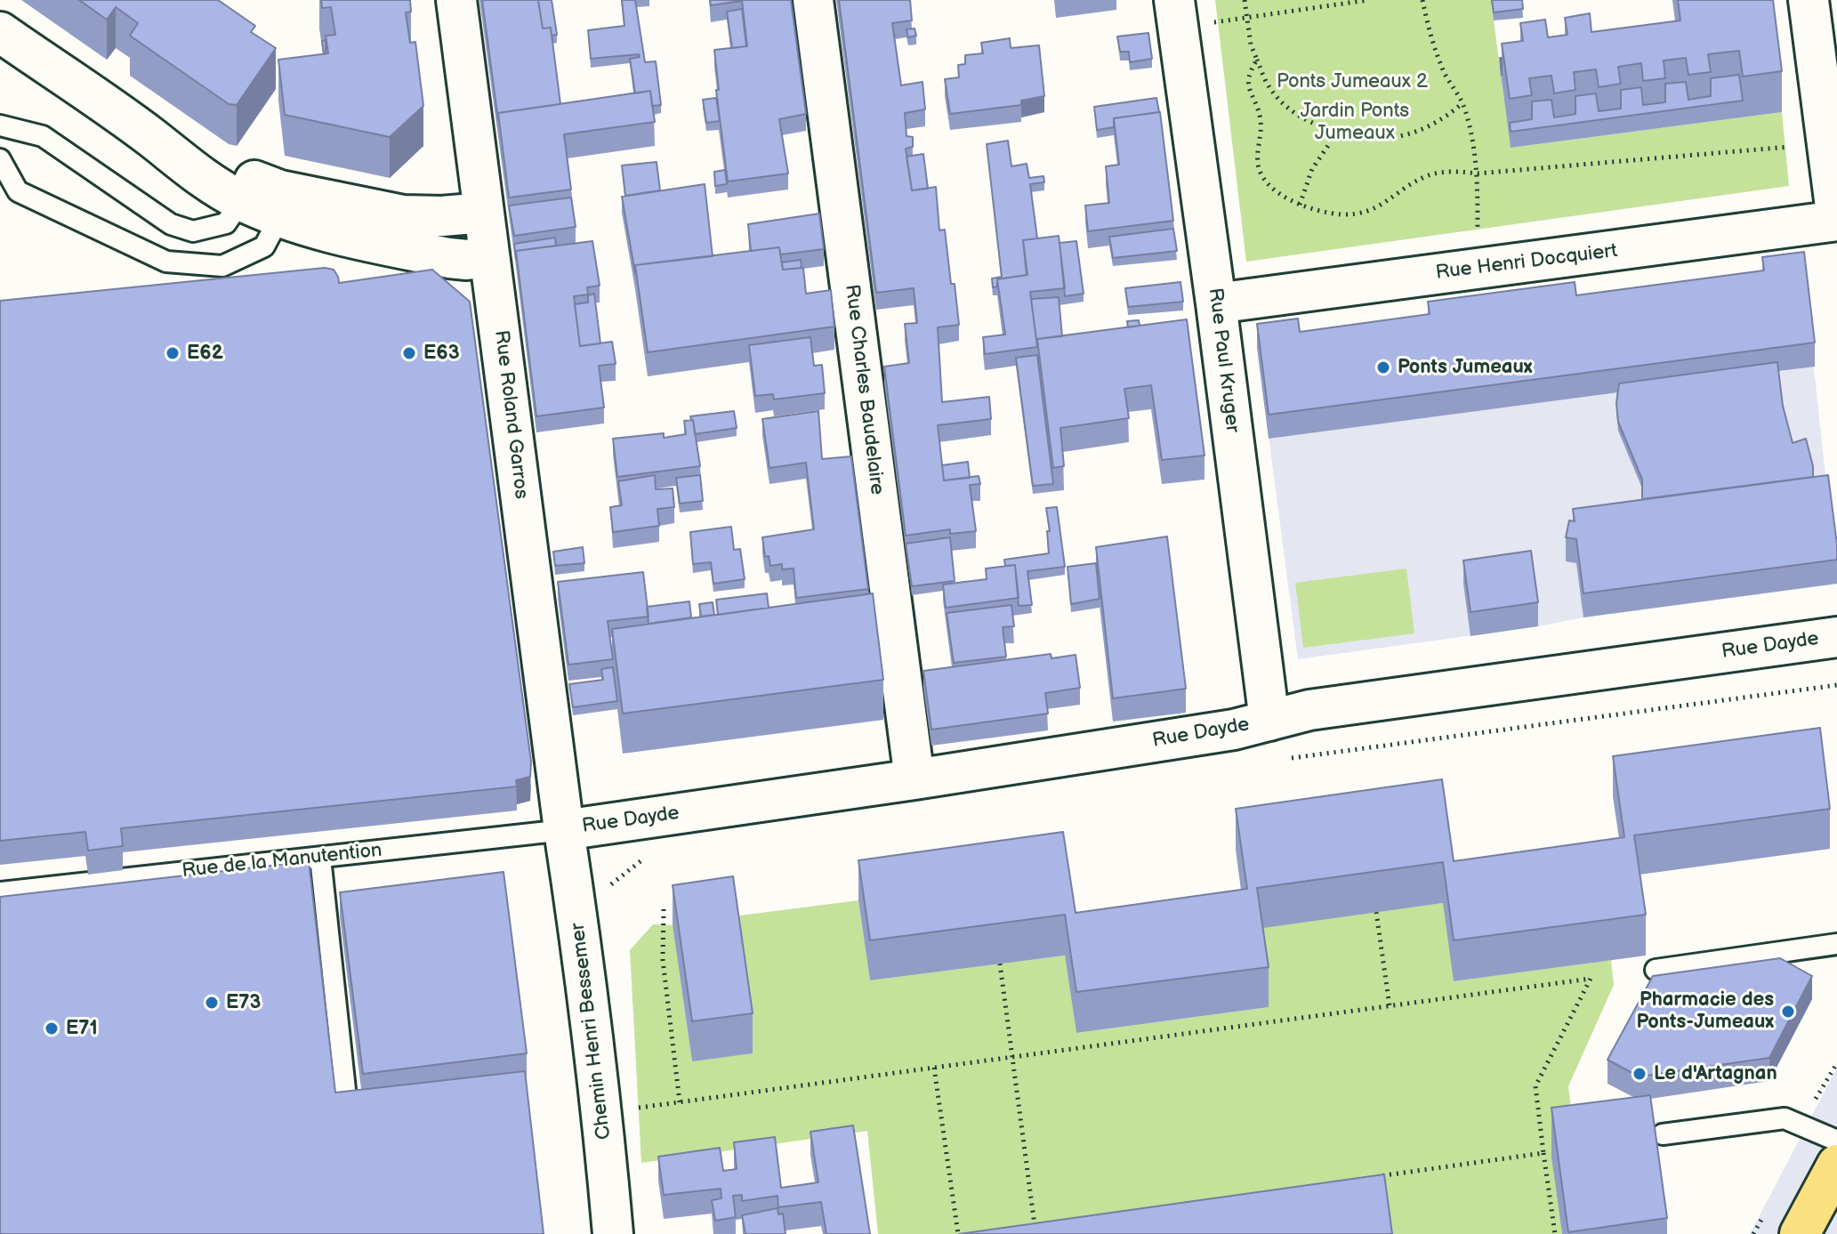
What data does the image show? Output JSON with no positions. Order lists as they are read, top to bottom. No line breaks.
{"streets":{"street":["Rue Henri Docquiert","Rue Paul Kruger","Rue Charles Baudelaire","Rue Roland Garros","Rue Dayde","Chemin Henri Bessemer"],"lane":["Rue de la Manutention"]},"crossings":[["Rue Henri Docquiert","Rue Paul Kruger"],["Rue Paul Kruger","Rue Dayde"],["Rue Charles Baudelaire","Rue Dayde"],["Rue Roland Garros","Rue Dayde"],["Rue Roland Garros","Rue de la Manutention"],["Rue Roland Garros","Chemin Henri Bessemer"],["Rue Dayde","Rue de la Manutention"],["Rue Dayde","Chemin Henri Bessemer"],["Rue de la Manutention","Chemin Henri Bessemer"]],"parks":["Ponts Jumeaux 2","Jardin Ponts Jumeaux"],"places":["E62","E63","Ponts Jumeaux","E73","Pharmacie des Ponts-Jumeaux","E71","Le d'Artagnan"]}
